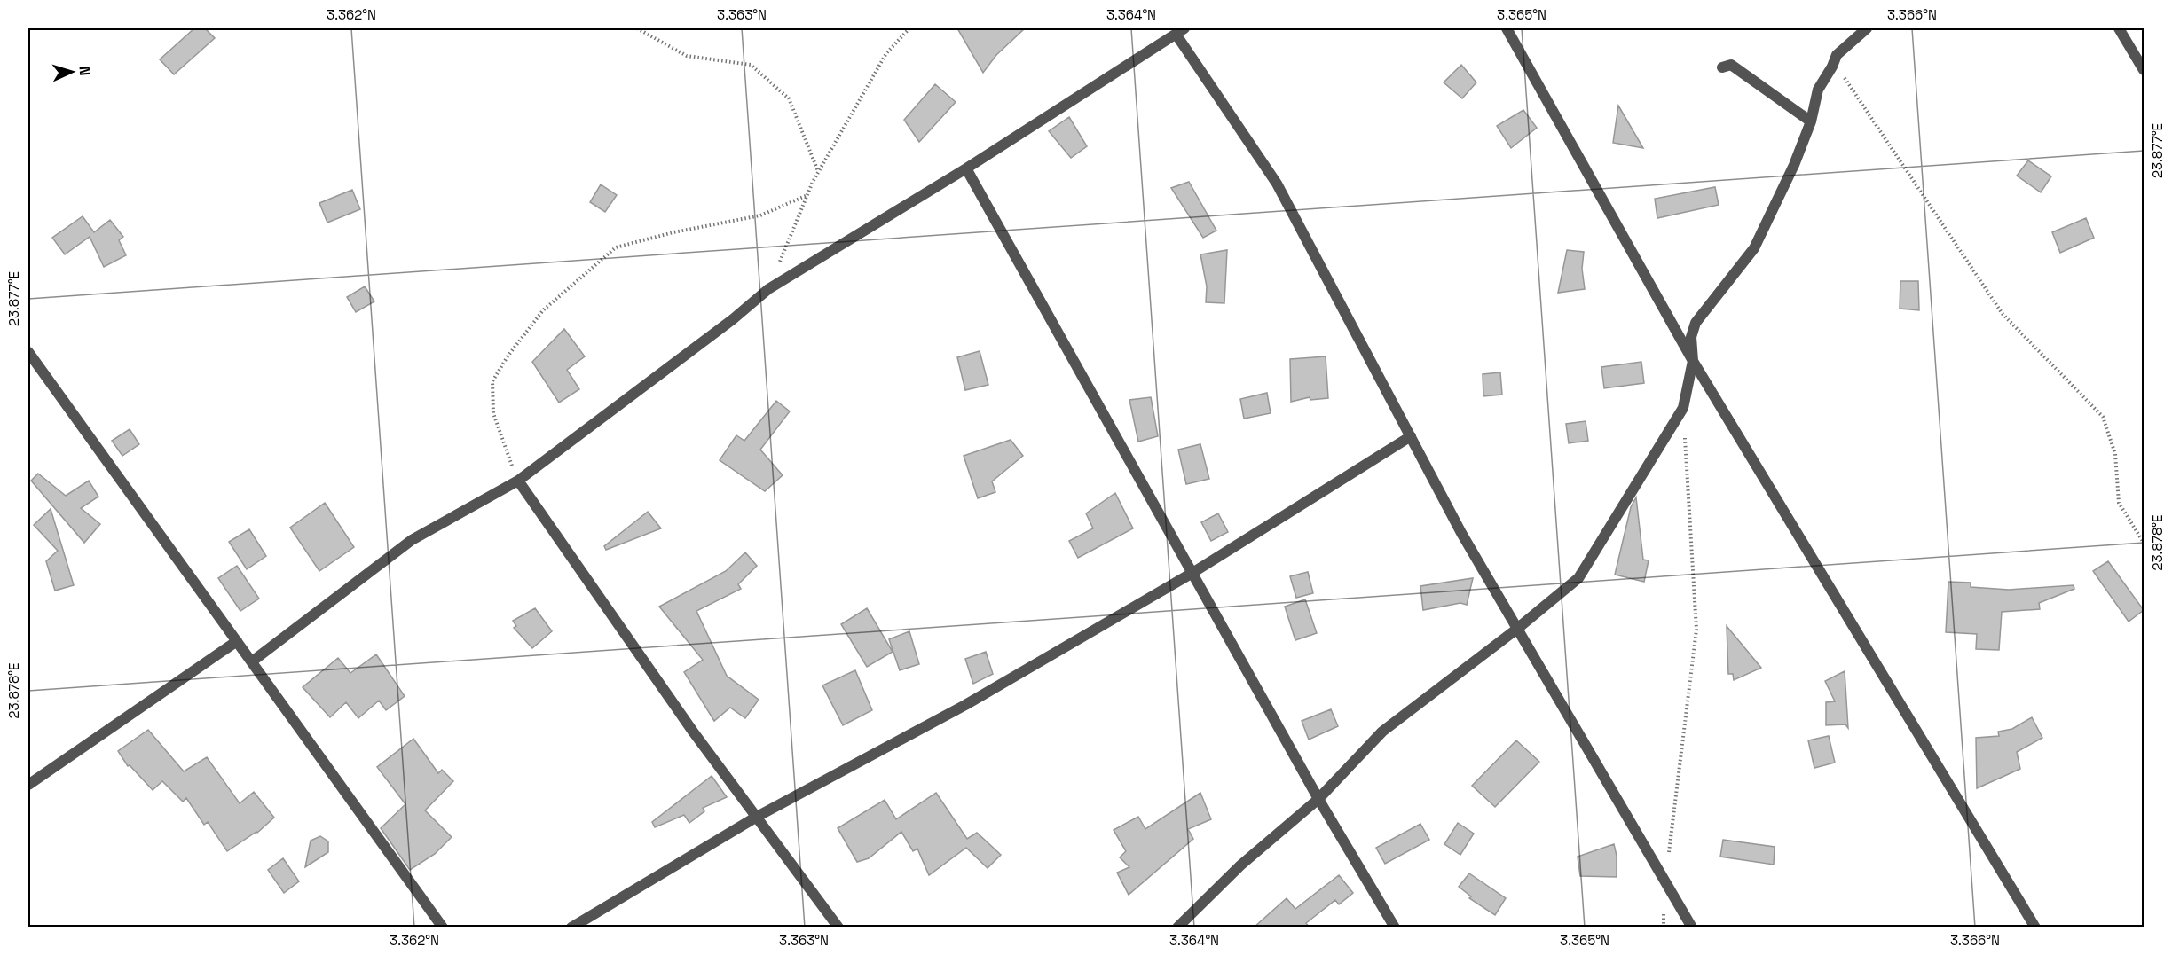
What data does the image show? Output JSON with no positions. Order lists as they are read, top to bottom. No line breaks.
{"north":"right","coordinates":["3.362°N","3.363°N","3.364°N","3.365°N","3.366°N","23.877°E","23.878°E"]}
